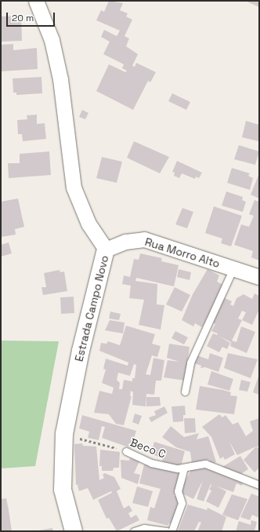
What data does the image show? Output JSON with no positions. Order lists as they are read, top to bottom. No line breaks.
{"streets":{"street":["Rua Morro Alto","Estrada Campo Novo"],"lane":["Beco C"]},"crossings":[["Rua Morro Alto","Estrada Campo Novo"],["Estrada Campo Novo","Beco C"]],"scale_bar":"20 m"}
